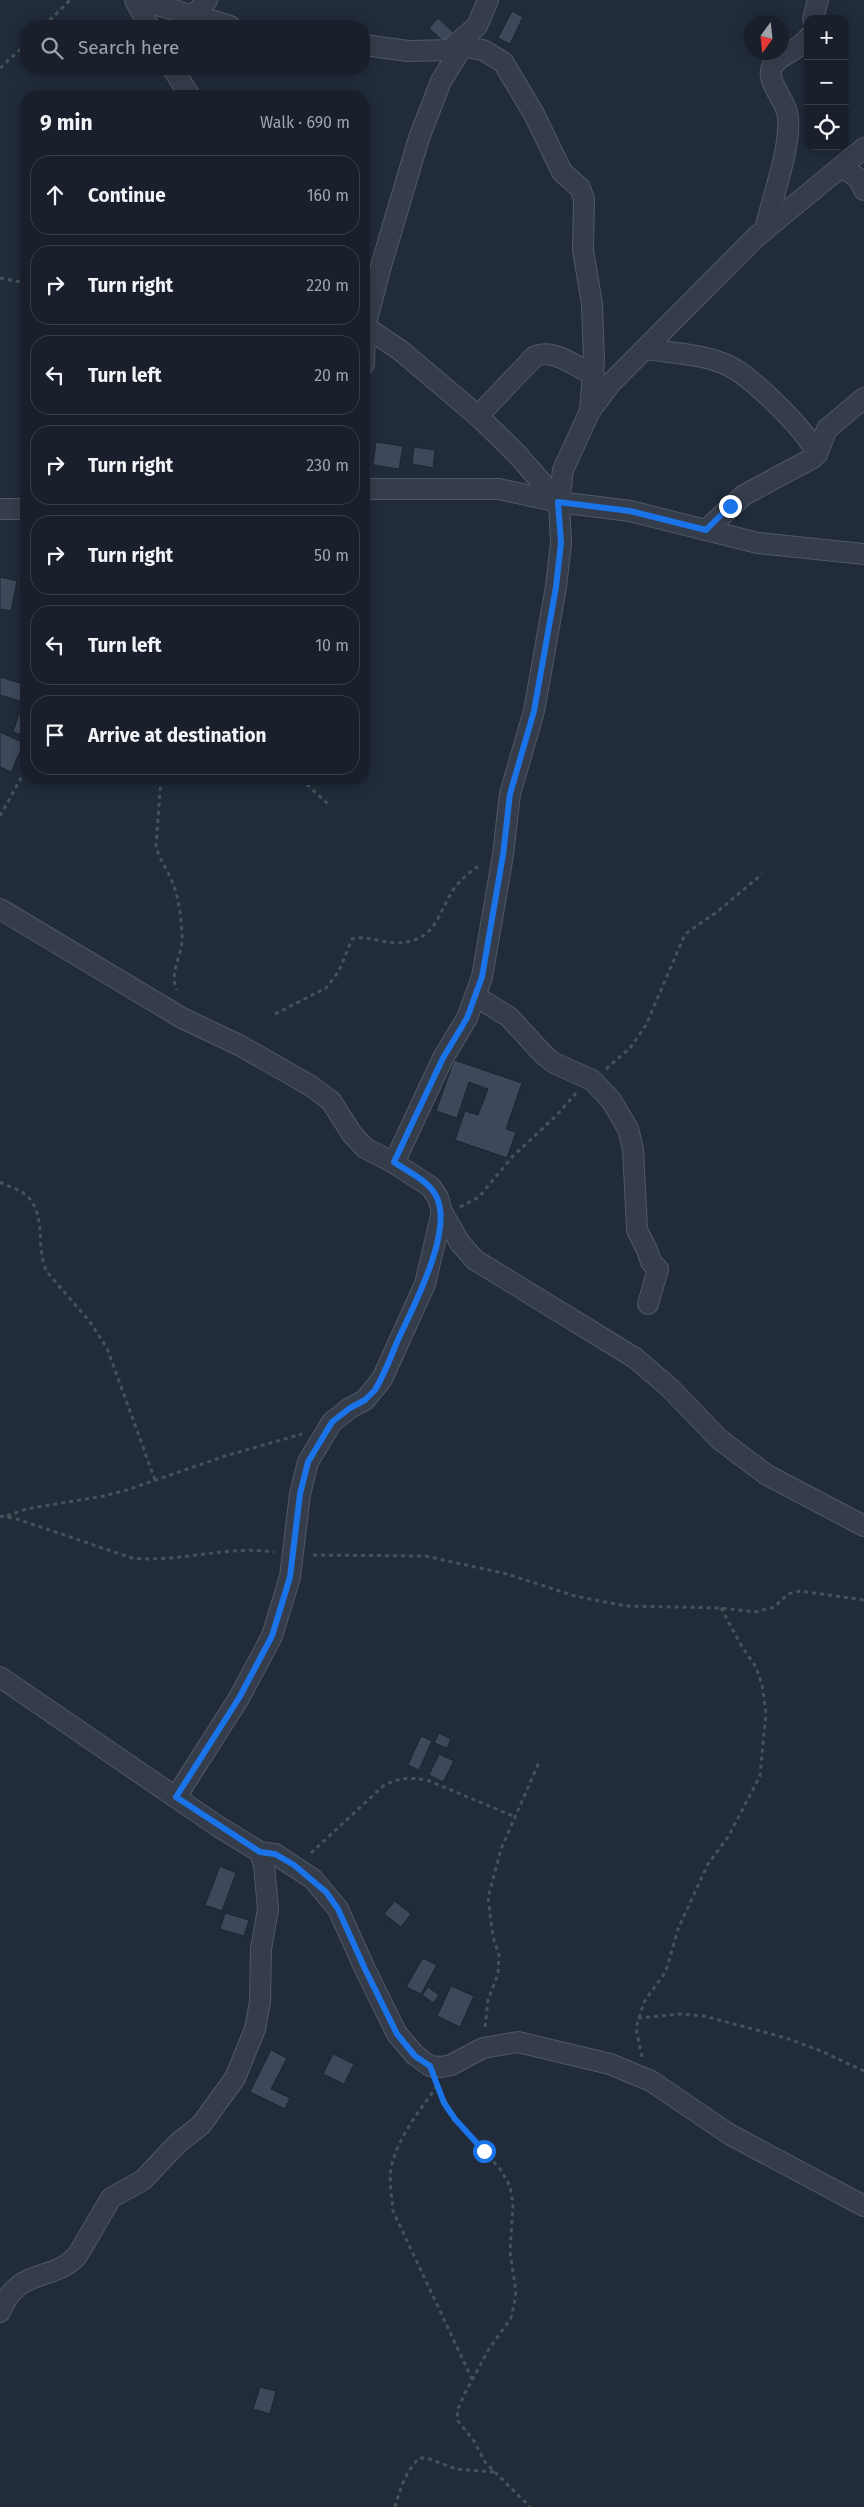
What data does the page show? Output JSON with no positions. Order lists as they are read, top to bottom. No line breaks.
{"north":"bottom","page":{"map_buttons":["+","−"],"search":"Search here","heading":["9 min","Walk · 690 m"],"list":[["Continue","160 m"],["Turn right","220 m"],["Turn left","20 m"],["Turn right","230 m"],["Turn right","50 m"],["Turn left","10 m"],"Arrive at destination"]}}
